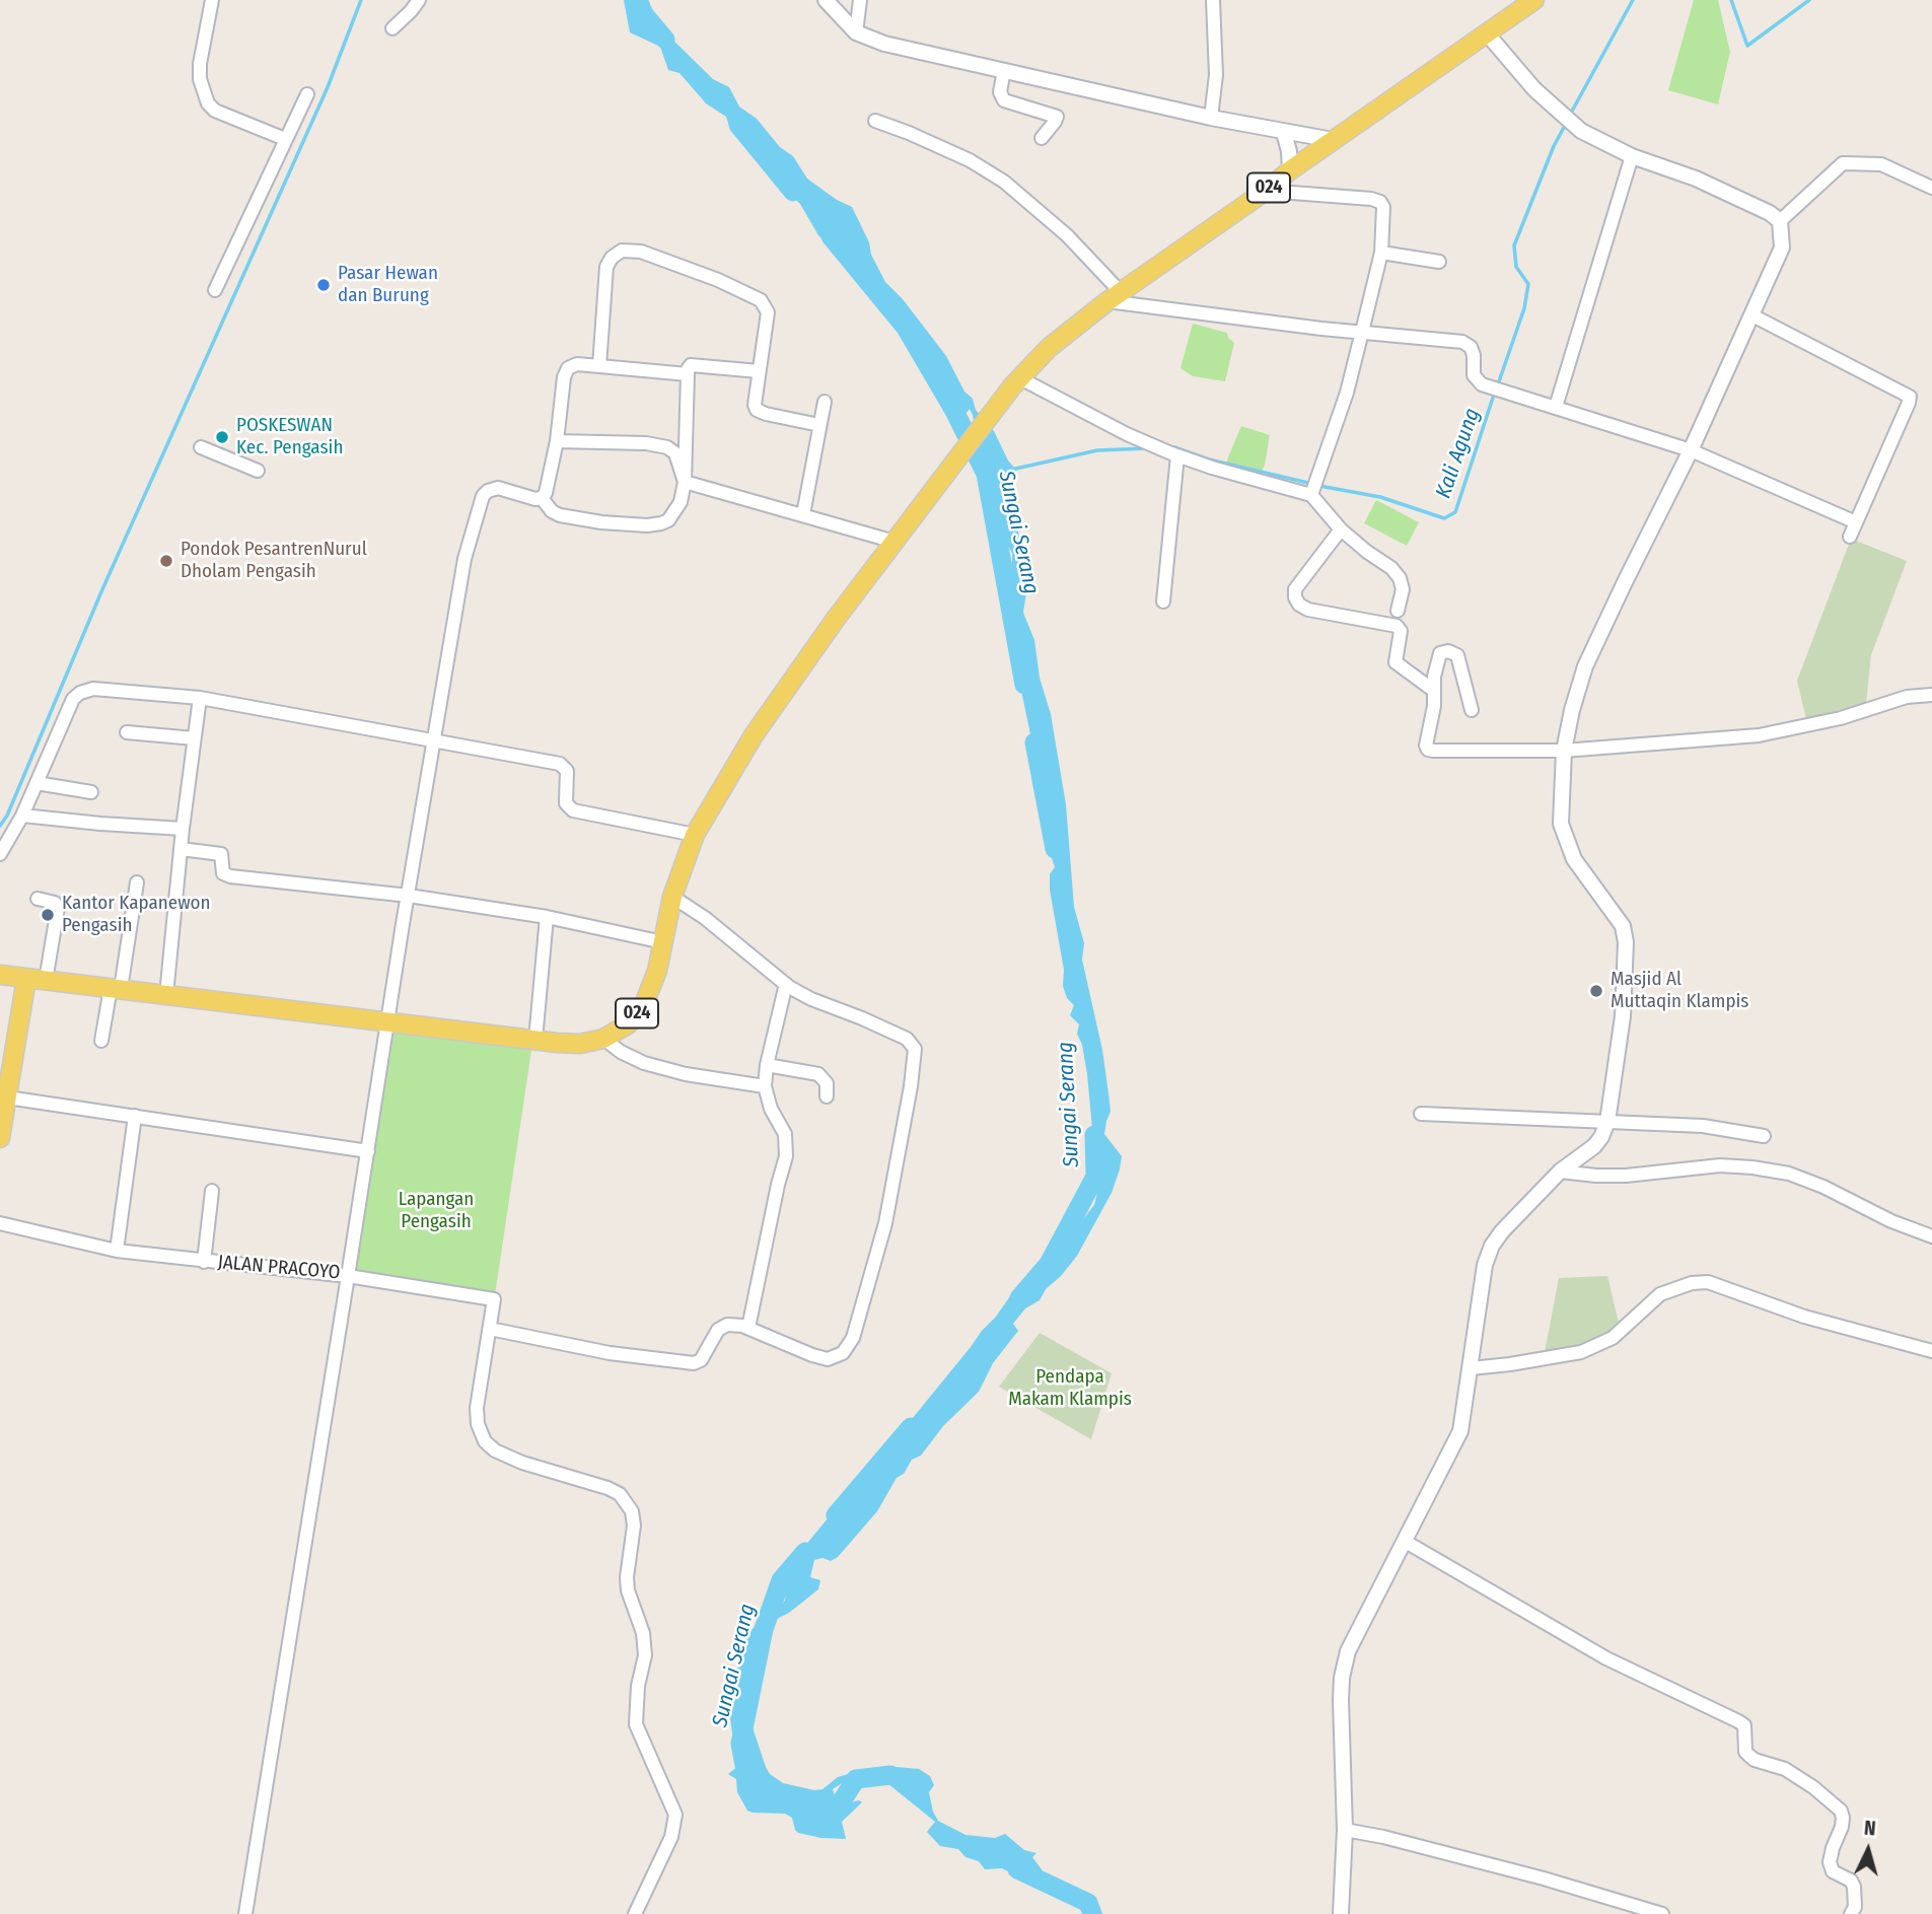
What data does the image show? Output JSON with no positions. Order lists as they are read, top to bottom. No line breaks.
{"streets":{"main road":["024"],"street":["JALAN PRACOYO"]},"crossings":[["024","JALAN PRACOYO"]],"water":["Kali Agung","Sungai Serang"],"parks":["Lapangan Pengasih","Pendapa Makam Klampis"],"places":["Pasar Hewan dan Burung","POSKESWAN Kec. Pengasih","Pondok PesantrenNurul Dholam Pengasih","Kantor Kapanewon Pengasih","Masjid Al Muttaqin Klampis"],"north":"top"}
